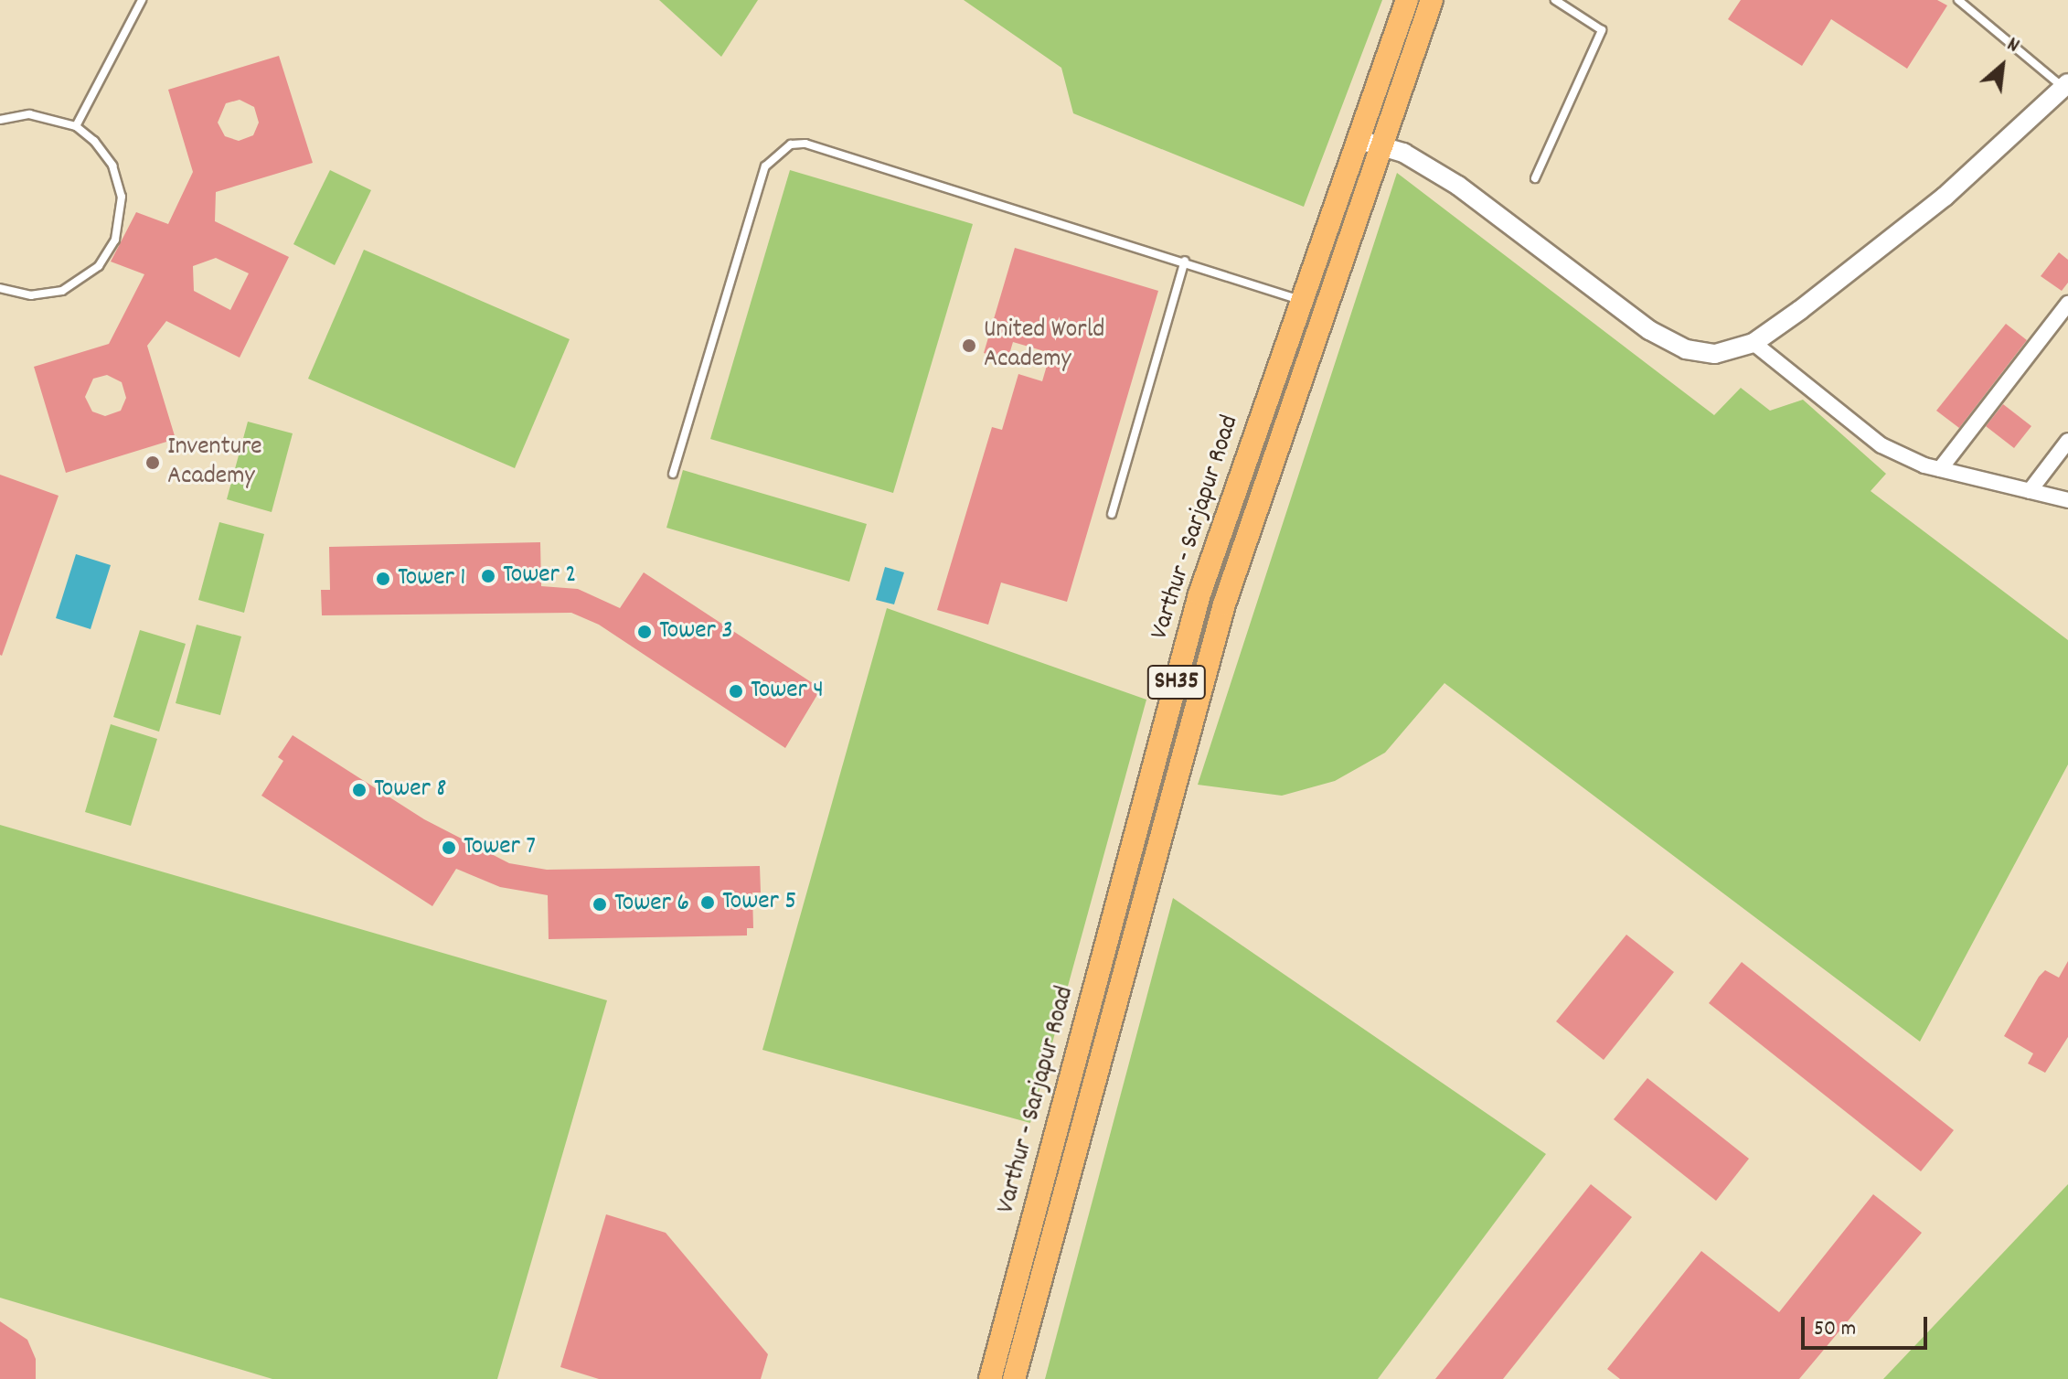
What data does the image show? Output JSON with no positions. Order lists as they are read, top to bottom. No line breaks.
{"streets":{"main road":["Varthur - Sarjapur Road","SH35"]},"places":["United World Academy","Inventure Academy","Tower 2","Tower 1","Tower 3","Tower 4","Tower 8","Tower 7","Tower 5","Tower 6"],"scale_bar":"50 m","north":"top right"}
